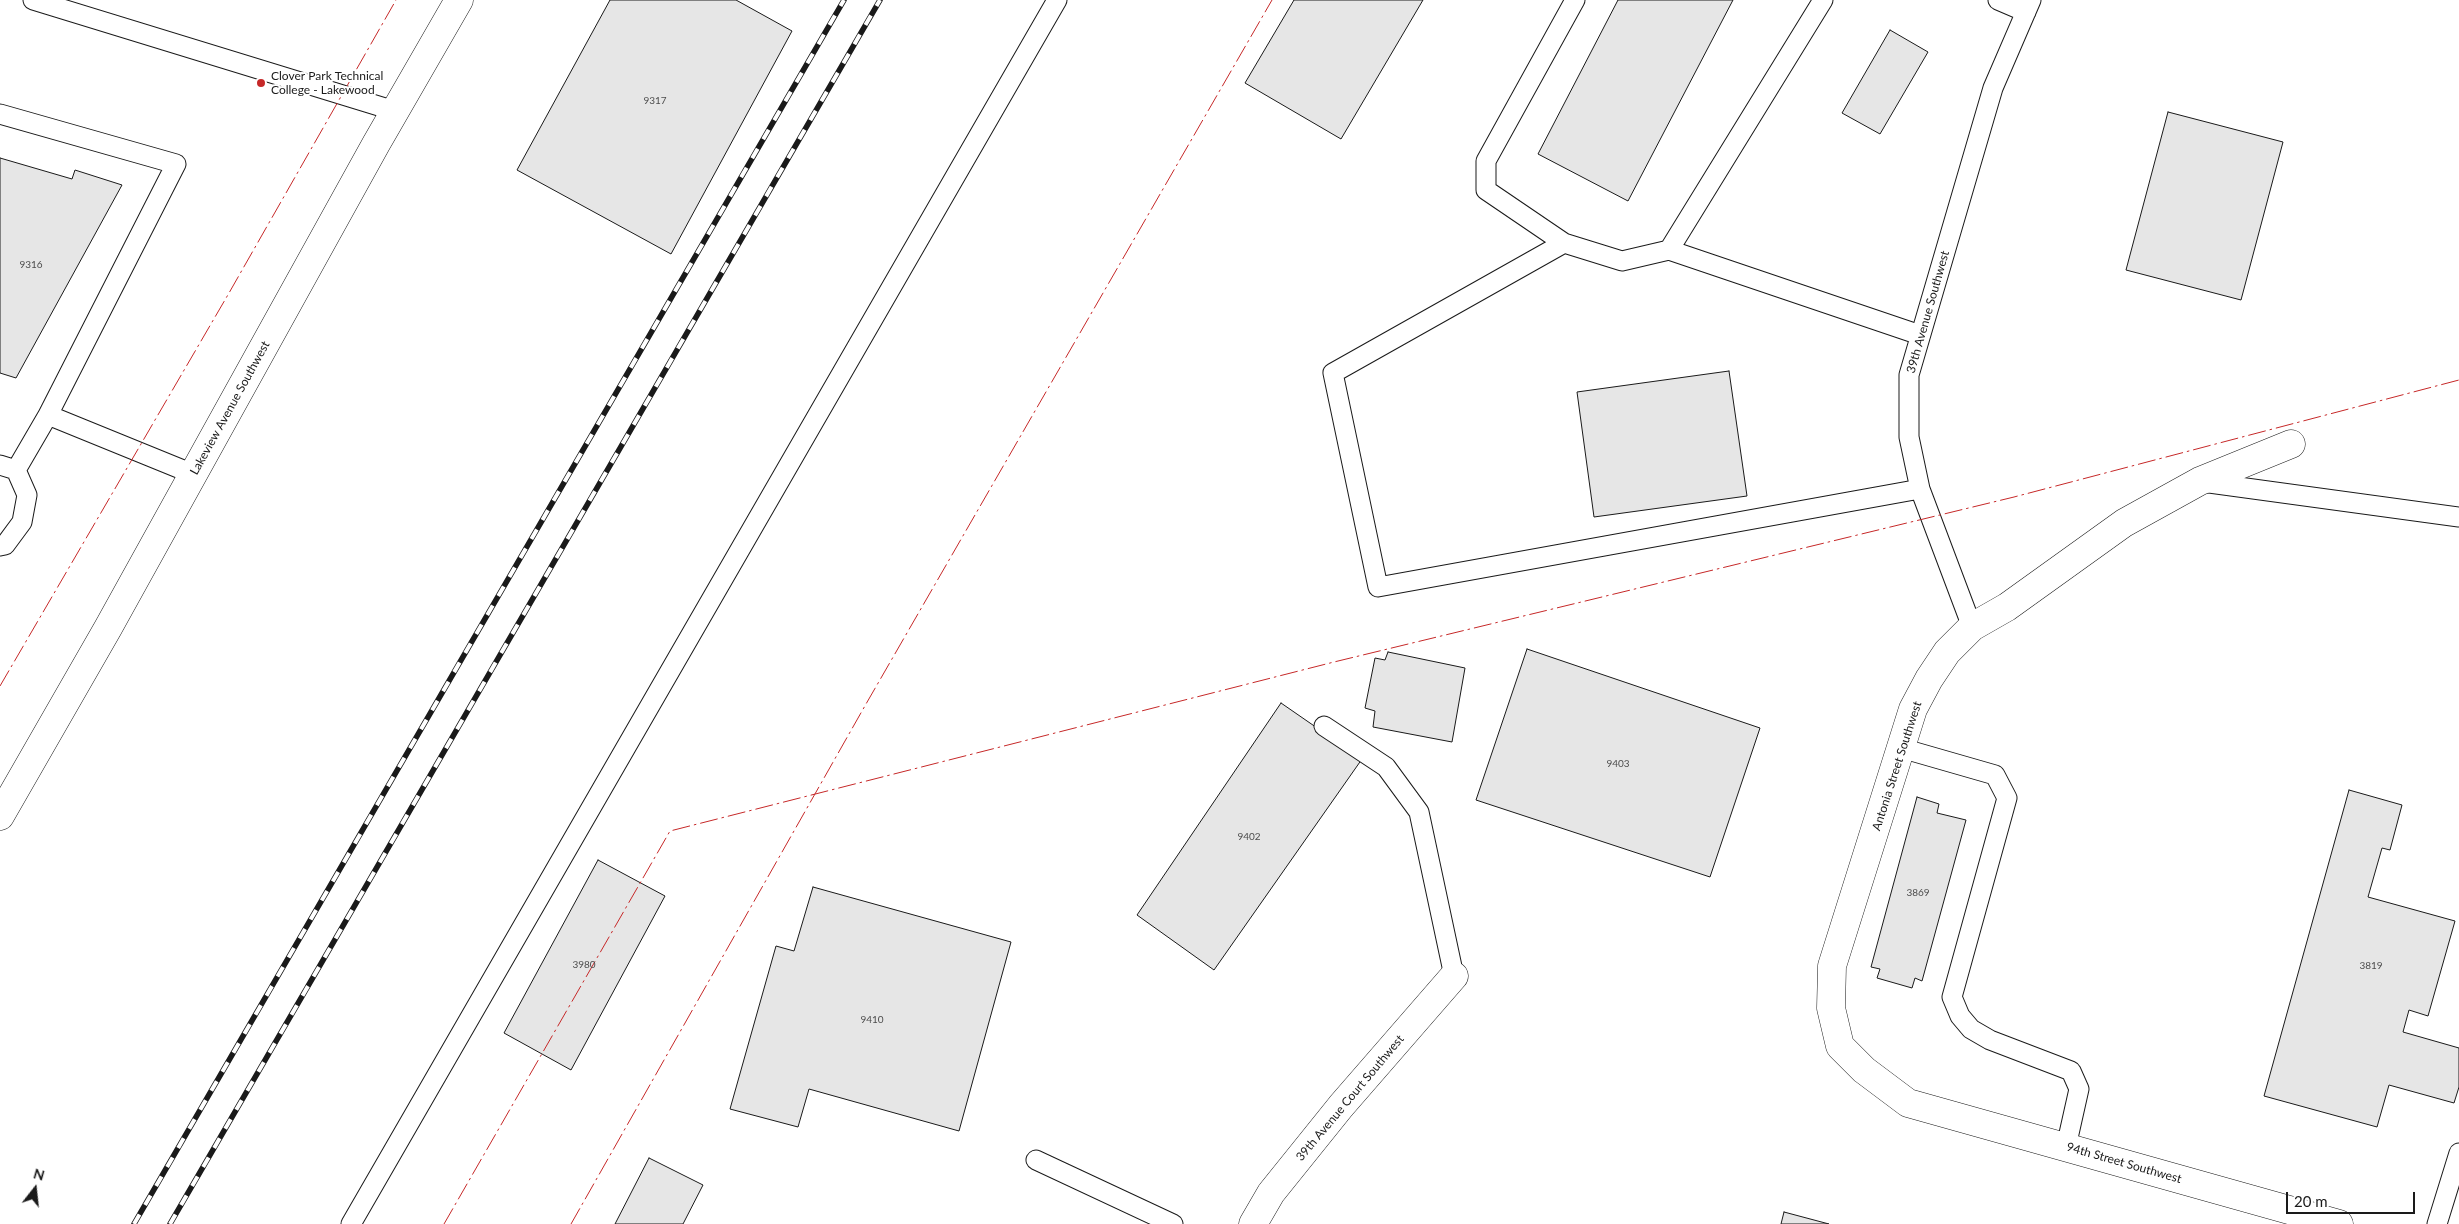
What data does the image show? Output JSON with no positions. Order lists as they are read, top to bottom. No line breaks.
{"streets":{"street":["Lakeview Avenue Southwest","Antonia Street Southwest","39th Avenue Court Southwest","94th Street Southwest"],"lane":["39th Avenue Southwest"]},"crossings":[["39th Avenue Southwest","Antonia Street Southwest"],["Antonia Street Southwest","94th Street Southwest"]],"places":["Clover Park Technical College - Lakewood"],"house_numbers":["9317","9316","9403","9402","3869","3980","3819","9410"],"scale_bar":"20 m","north":"top"}
